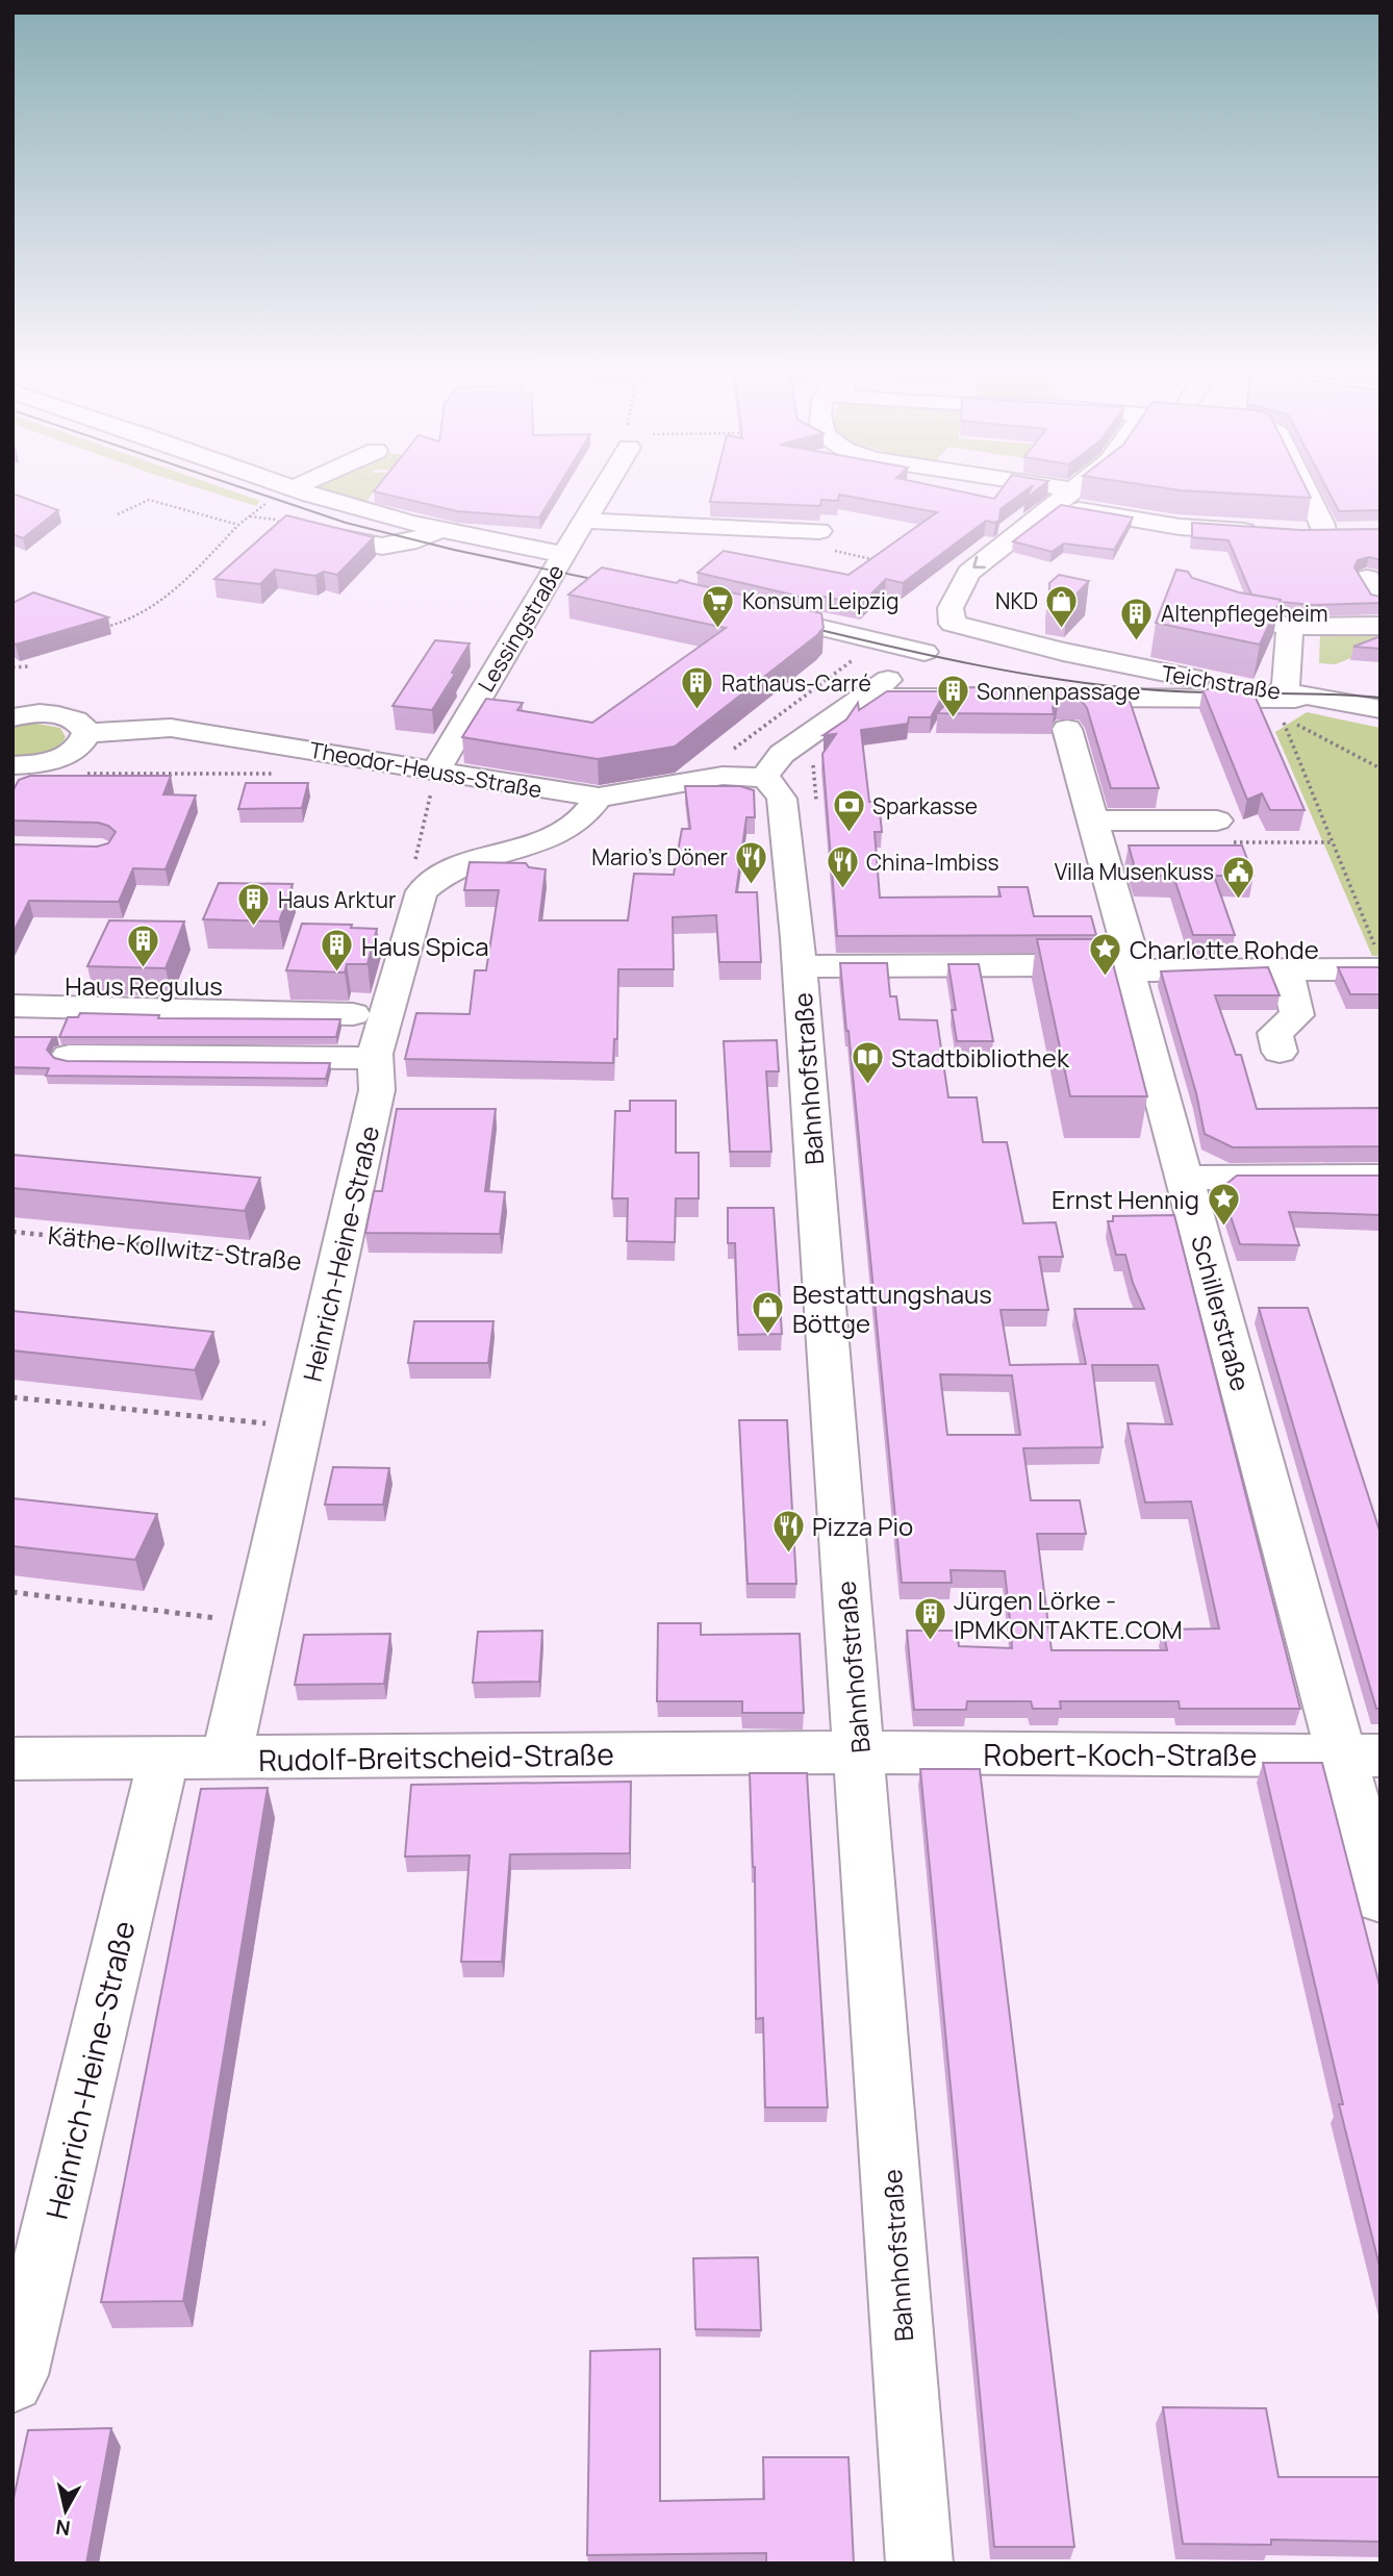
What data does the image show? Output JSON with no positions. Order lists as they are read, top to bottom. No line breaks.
{"streets":{"street":["Lessingstraße","Teichstraße","Theodor-Heuss-Straße","Bahnhofstraße","Heinrich-Heine-Straße","Schillerstraße","Robert-Koch-Straße","Rudolf-Breitscheid-Straße"],"path":["Käthe-Kollwitz-Straße"]},"crossings":[["Lessingstraße","Theodor-Heuss-Straße"],["Theodor-Heuss-Straße","Bahnhofstraße"],["Bahnhofstraße","Robert-Koch-Straße"],["Bahnhofstraße","Rudolf-Breitscheid-Straße"],["Käthe-Kollwitz-Straße","Heinrich-Heine-Straße"],["Heinrich-Heine-Straße","Rudolf-Breitscheid-Straße"],["Schillerstraße","Robert-Koch-Straße"],["Robert-Koch-Straße","Rudolf-Breitscheid-Straße"]],"places":{"supermarket":["Konsum Leipzig"],"shop":["NKD","Bestattungshaus Böttge"],"building":["Altenpflegeheim","Rathaus-Carré","Sonnenpassage","Haus Arktur","Haus Regulus","Haus Spica","Jürgen Lörke - IPMKONTAKTE.COM"],"bank":["Sparkasse"],"restaurant":["Mario's Döner","China-Imbiss","Pizza Pio"],"public building":["Villa Musenkuss"],"place":["Charlotte Rohde","Ernst Hennig"],"library":["Stadtbibliothek"]},"north":"bottom"}
